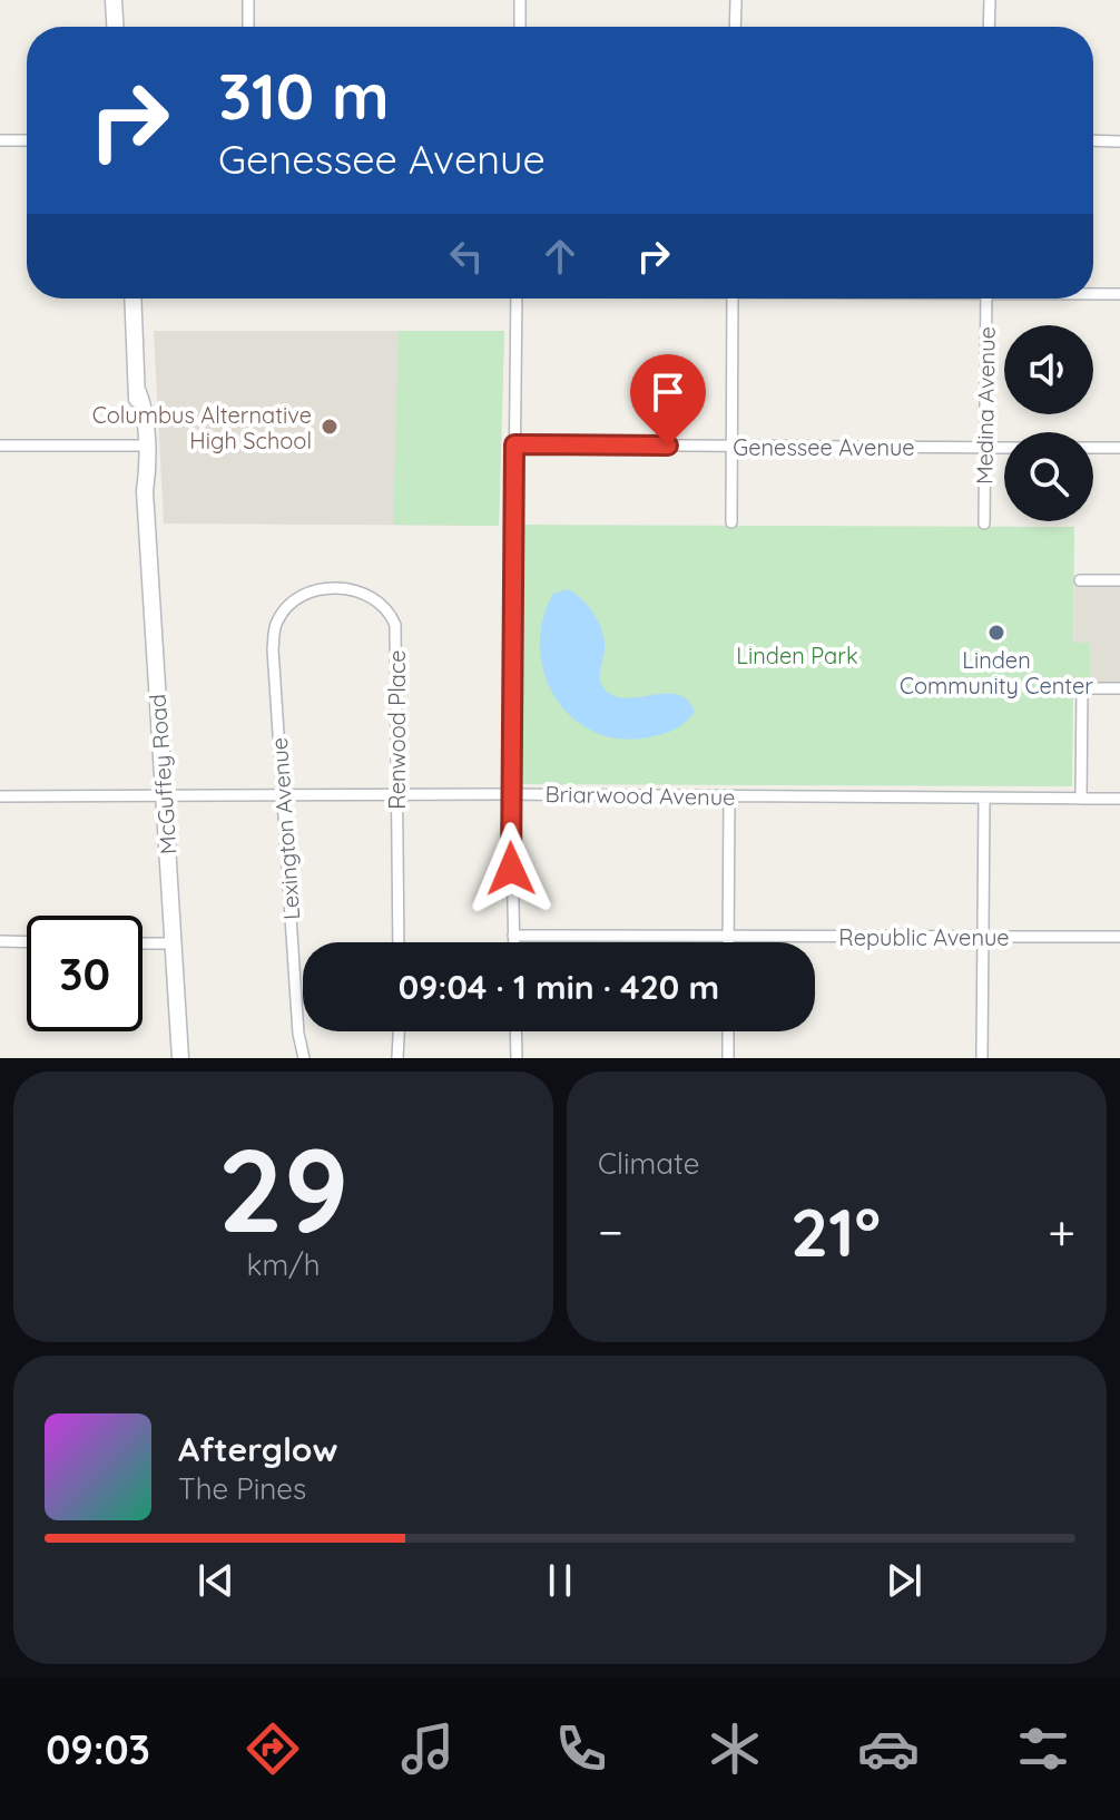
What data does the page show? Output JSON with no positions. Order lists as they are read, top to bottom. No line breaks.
{"streets":{"street":["Medina Avenue","Genessee Avenue","Renwood Place","McGuffey Road","Briarwood Avenue","Lexington Avenue","Republic Avenue"]},"crossings":[["Medina Avenue","Genessee Avenue"],["Renwood Place","Briarwood Avenue"],["Renwood Place","Lexington Avenue"],["McGuffey Road","Briarwood Avenue"],["Briarwood Avenue","Lexington Avenue"]],"parks":["Linden Park"],"places":["Columbus Alternative High School","Linden Community Center"],"page":{"turn":["310 m","Genessee Avenue"],"limit":"30","trip":"09:04 · 1 min · 420 m","tile":[["29","km/h"],"Climate"],"heat":["−","21°","+"],"song":["Afterglow","The Pines"],"tabs":"09:03"}}
